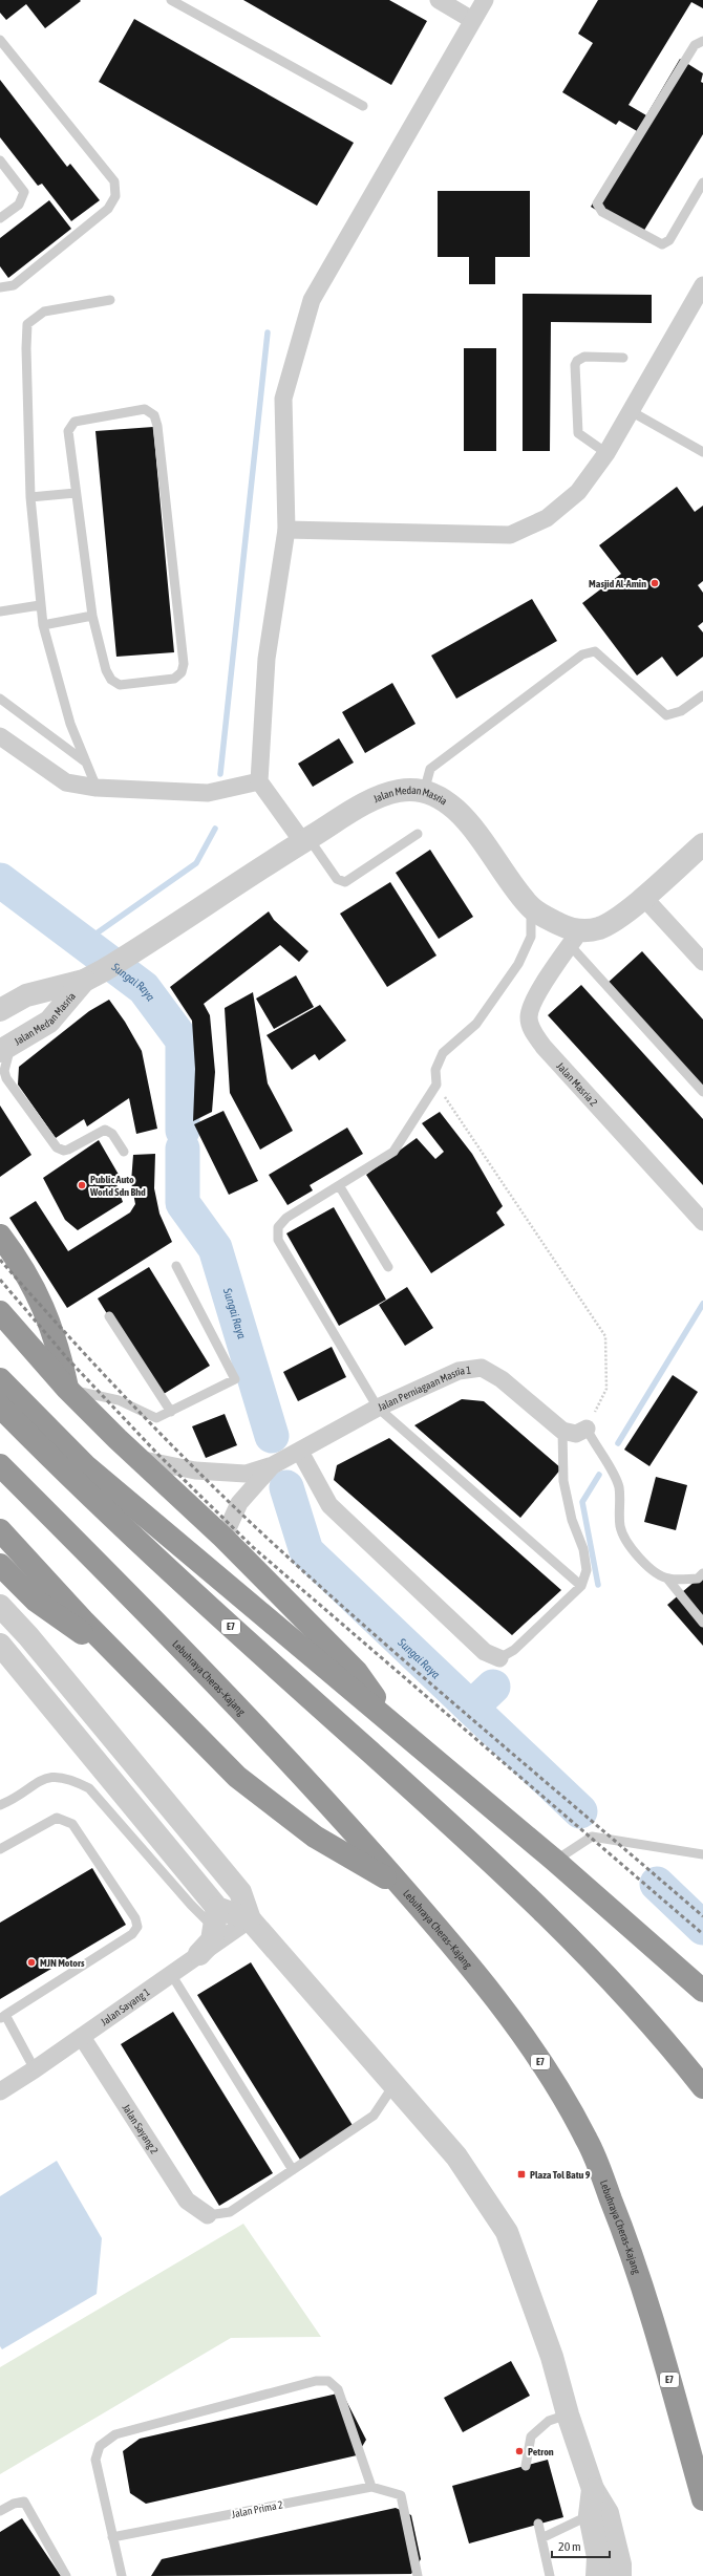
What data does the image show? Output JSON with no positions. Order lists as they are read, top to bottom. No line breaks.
{"streets":{"highway":["E7","Lebuhraya Cheras–Kajang"],"street":["Jalan Medan Masria","Jalan Masria 2","Jalan Perniagaan Masria 1","Jalan Sayang 1","Jalan Sayang 2"],"lane":["Jalan Prima 2"]},"crossings":[["Jalan Medan Masria","Jalan Masria 2"],["Jalan Sayang 1","Jalan Sayang 2"]],"water":["Sungai Raya"],"places":{"other":["Masjid Al-Amin","Public Auto World Sdn Bhd","MJN Motors","Petron"],"transit":["Plaza Tol Batu 9"]},"scale_bar":"20 m"}
